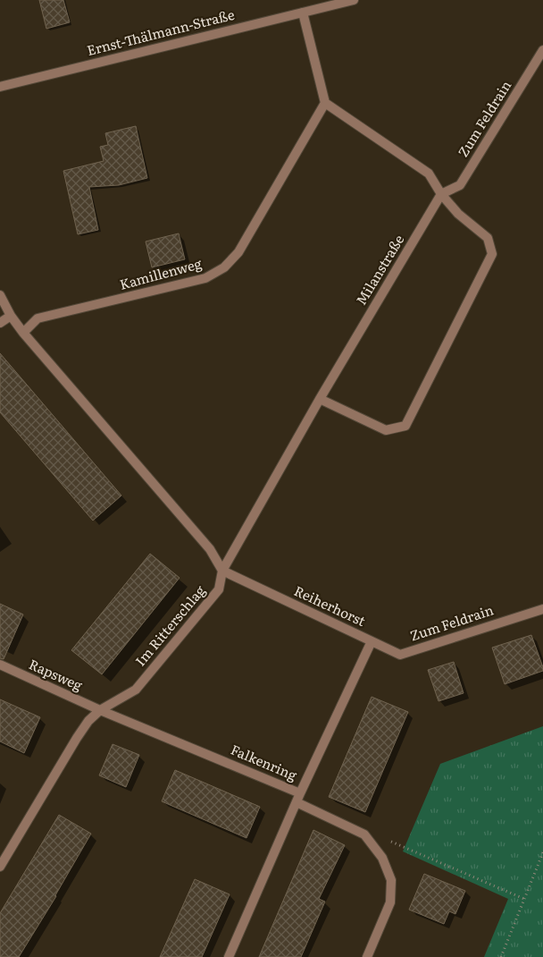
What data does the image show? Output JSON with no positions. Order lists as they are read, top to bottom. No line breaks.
{"streets":{"street":["Ernst-Thälmann-Straße","Zum Feldrain","Milanstraße","Kamillenweg","Reiherhorst","Im Ritterschlag","Rapsweg","Falkenring"]},"crossings":[["Zum Feldrain","Milanstraße"],["Zum Feldrain","Reiherhorst"],["Milanstraße","Reiherhorst"],["Milanstraße","Im Ritterschlag"],["Reiherhorst","Im Ritterschlag"],["Reiherhorst","Falkenring"],["Im Ritterschlag","Rapsweg"],["Im Ritterschlag","Falkenring"],["Rapsweg","Falkenring"]]}
